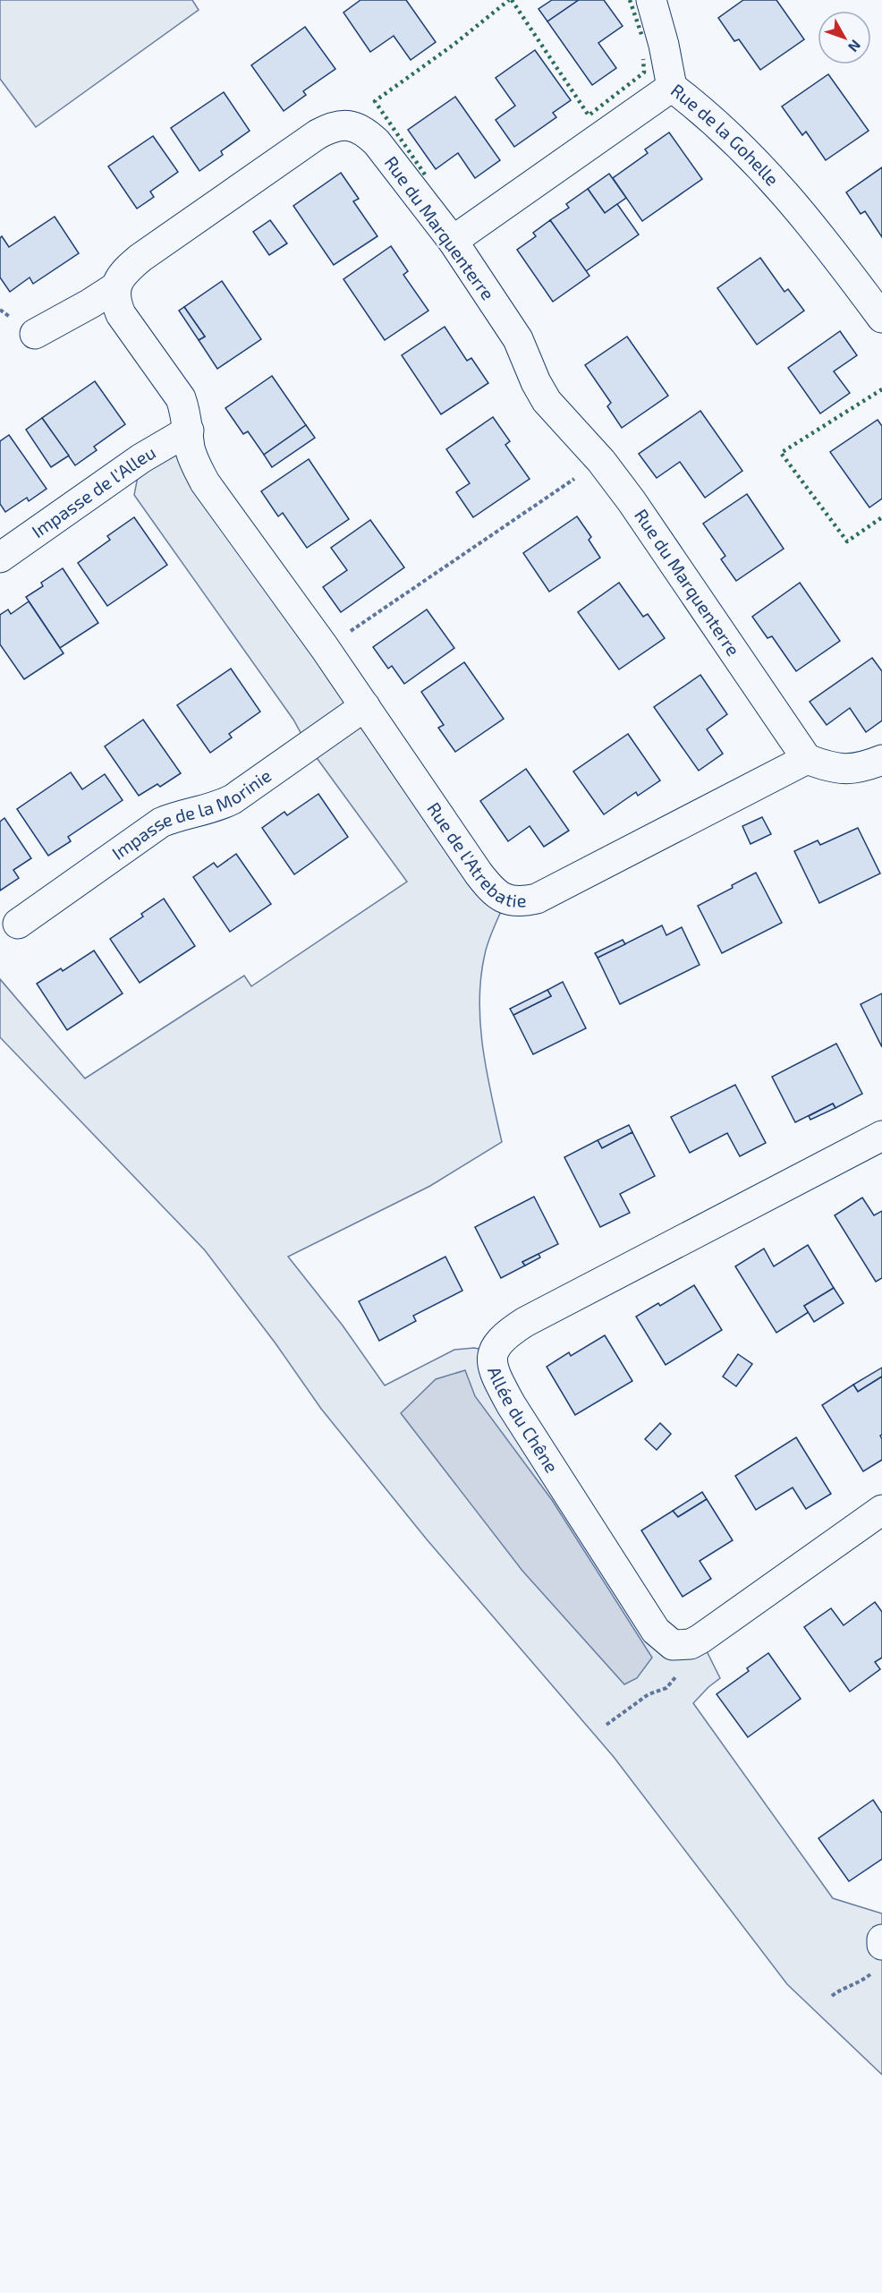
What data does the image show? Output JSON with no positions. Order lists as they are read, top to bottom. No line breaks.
{"streets":{"street":["Rue de la Gohelle","Rue du Marquenterre","Impasse de l'Alleu","Impasse de la Morinie","Rue de l'Atrebatie","Allée du Chêne"]},"crossings":[["Rue de la Gohelle","Rue du Marquenterre"],["Rue du Marquenterre","Rue de l'Atrebatie"],["Impasse de l'Alleu","Rue de l'Atrebatie"],["Impasse de la Morinie","Rue de l'Atrebatie"]],"north":"bottom right"}
